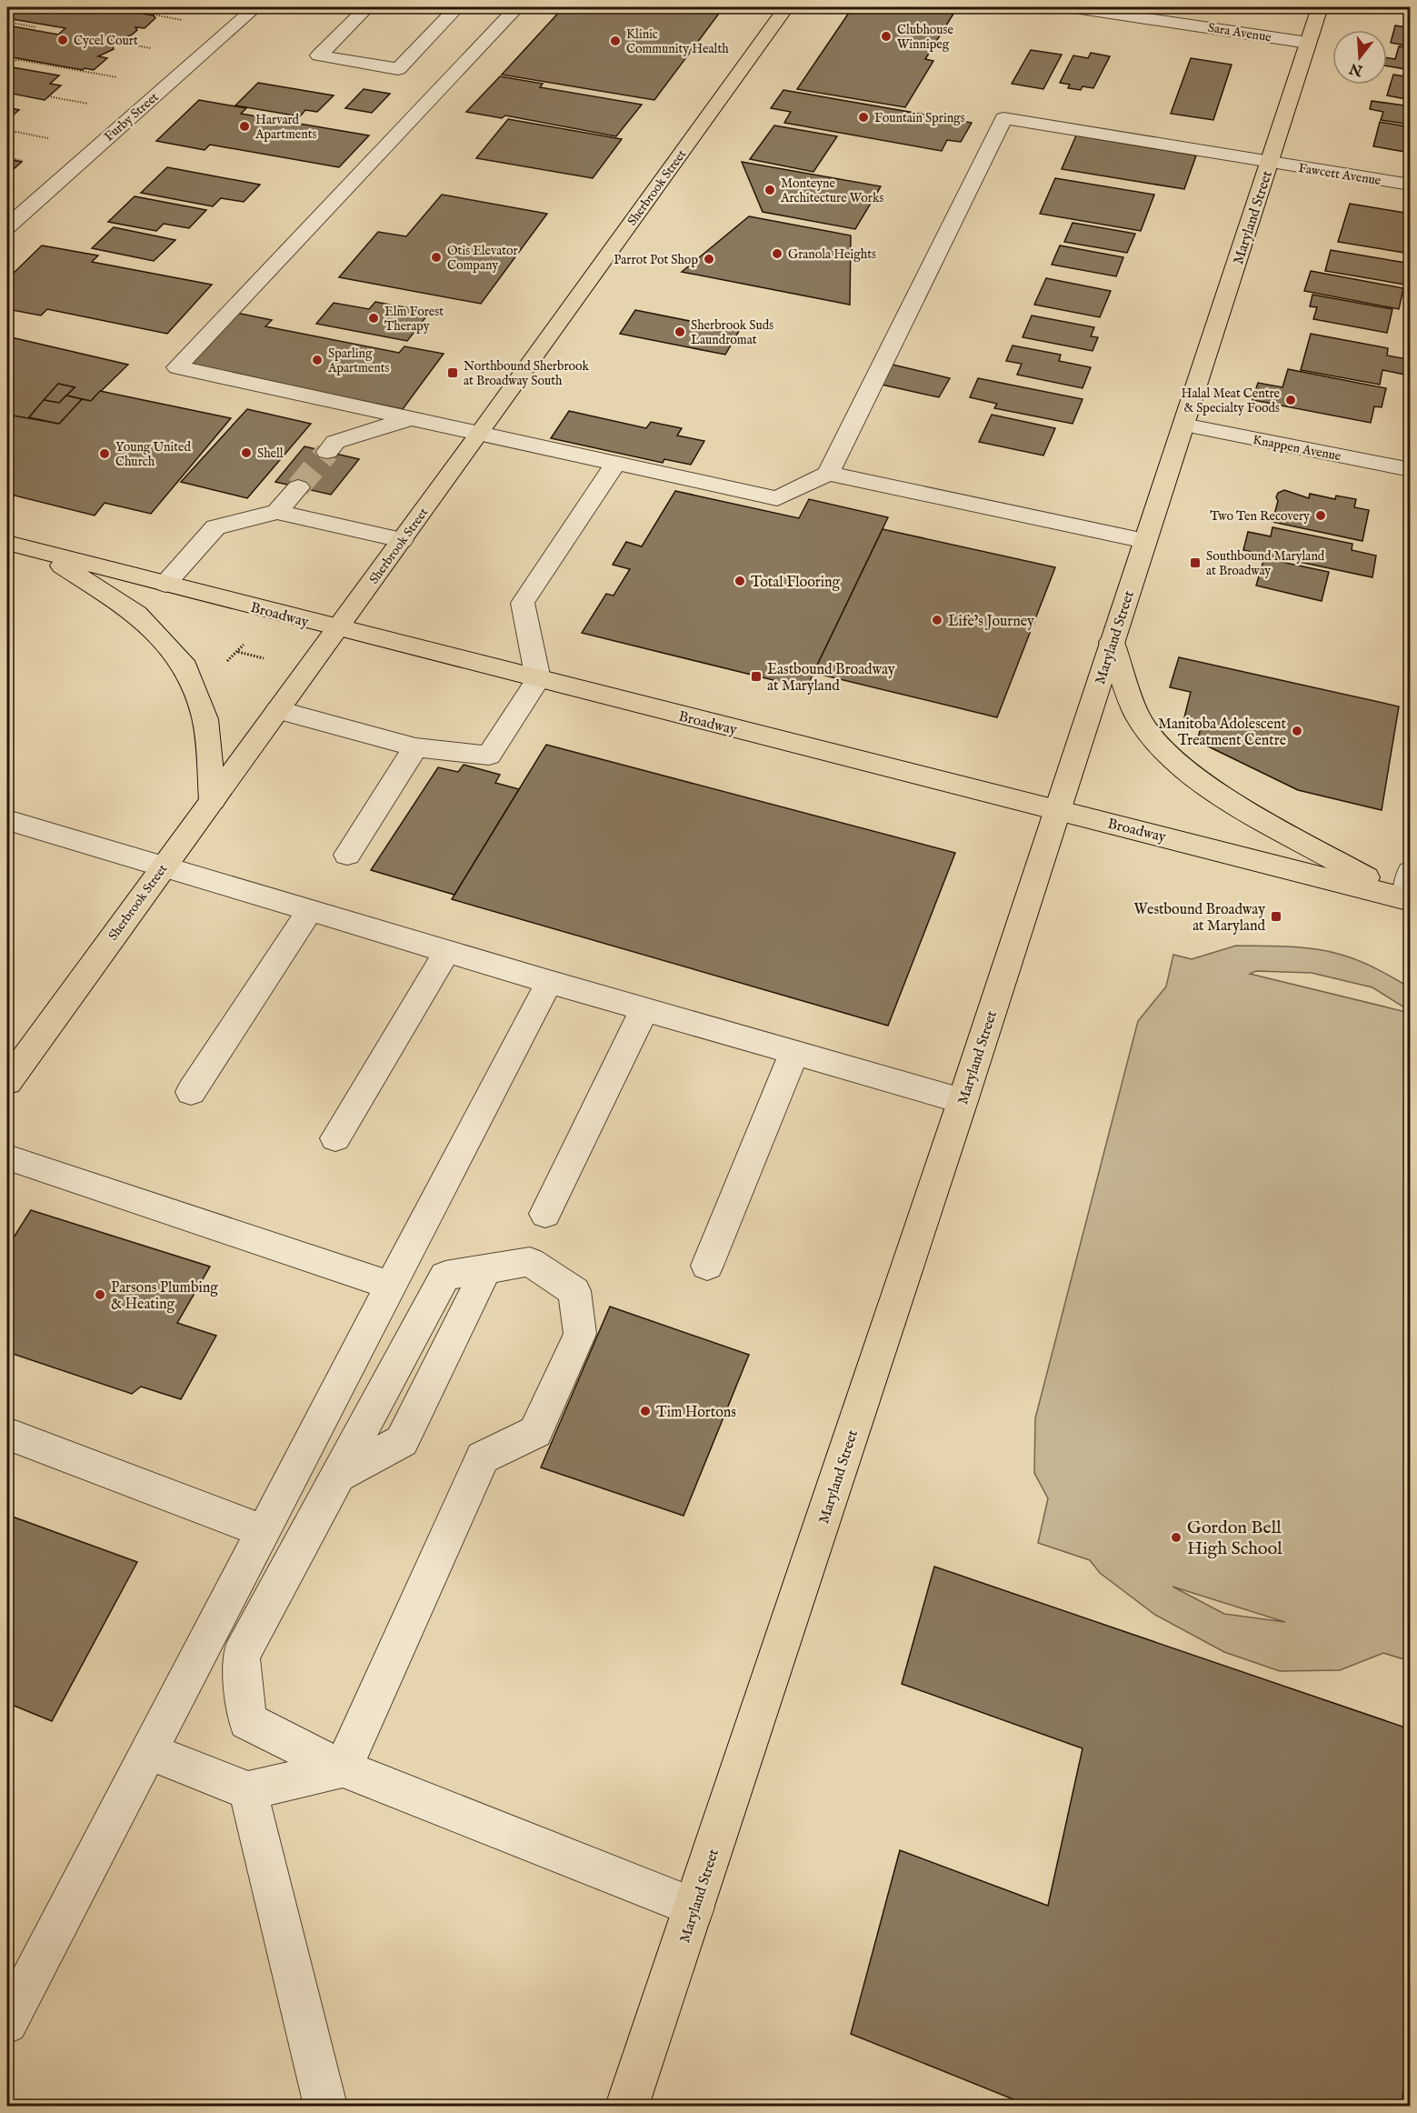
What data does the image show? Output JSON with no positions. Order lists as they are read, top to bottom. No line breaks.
{"streets":{"main road":["Sherbrook Street","Maryland Street","Broadway"],"street":["Sara Avenue","Furby Street","Fawcett Avenue","Knappen Avenue"]},"crossings":[["Sara Avenue","Maryland Street"],["Fawcett Avenue","Maryland Street"],["Sherbrook Street","Broadway"],["Maryland Street","Knappen Avenue"],["Maryland Street","Broadway"]],"places":{"other":["Clubhouse Winnipeg","Cycel Court","Klinic Community Health","Fountain Springs","Harvard Apartments","Monteyne Architecture Works","Granola Heights","Otis Elevator Company","Parrot Pot Shop","Elm Forest Therapy","Sherbrook Suds Laundromat","Sparling Apartments","Halal Meat Centre & Specialty Foods","Shell","Young United Church","Two Ten Recovery","Total Flooring","Life’s Journey","Manitoba Adolescent Treatment Centre","Parsons Plumbing & Heating","Tim Hortons","Gordon Bell High School"],"transit":["Northbound Sherbrook at Broadway South","Southbound Maryland at Broadway","Eastbound Broadway at Maryland","Westbound Broadway at Maryland"]},"north":"bottom"}
